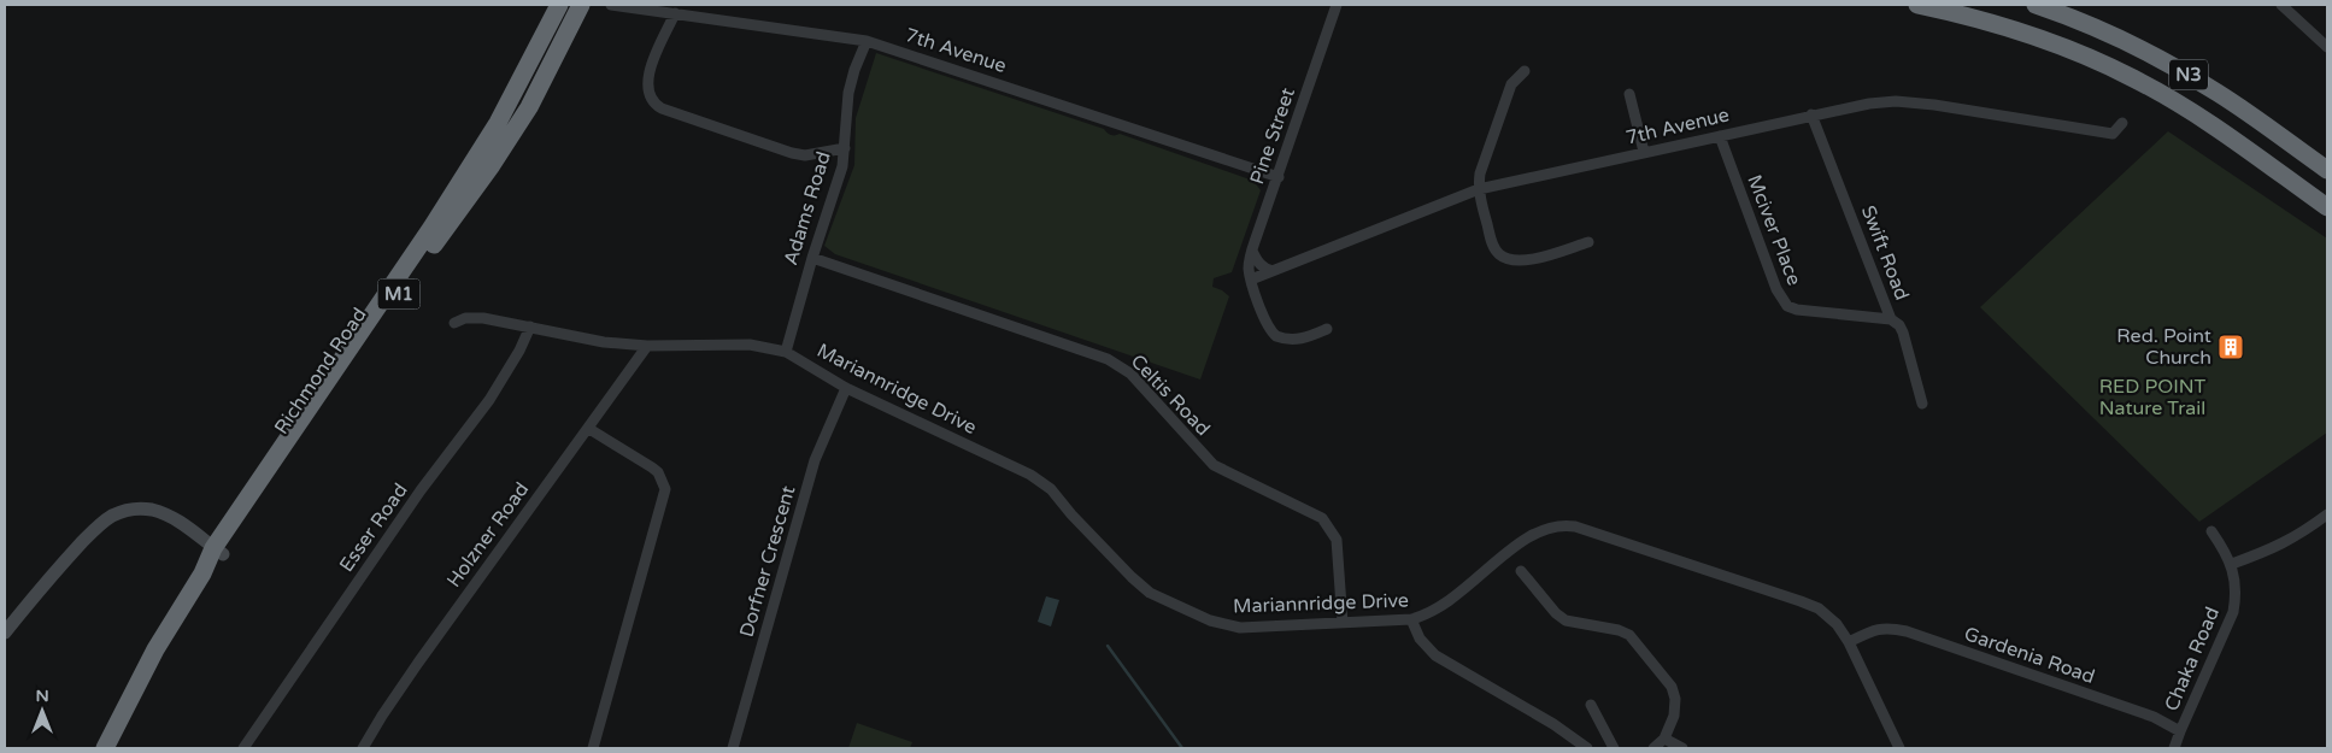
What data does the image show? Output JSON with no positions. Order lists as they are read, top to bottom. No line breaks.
{"streets":{"highway":["N3","M1","Richmond Road"],"street":["7th Avenue","Pine Street","Adams Road","Mciver Place","Swift Road","Mariannridge Drive","Celtis Road","Esser Road","Holzner Road","Dorfner Crescent","Gardenia Road","Chaka Road"]},"crossings":[["7th Avenue","Pine Street"],["7th Avenue","Adams Road"],["7th Avenue","Mciver Place"],["7th Avenue","Swift Road"],["Adams Road","Mariannridge Drive"],["Adams Road","Celtis Road"],["Mciver Place","Swift Road"],["Mariannridge Drive","Celtis Road"],["Mariannridge Drive","Esser Road"],["Mariannridge Drive","Holzner Road"],["Mariannridge Drive","Dorfner Crescent"],["Mariannridge Drive","Gardenia Road"],["Gardenia Road","Chaka Road"]],"parks":["RED POINT Nature Trail"],"places":{"building":["Red. Point Church"]},"north":"top"}
